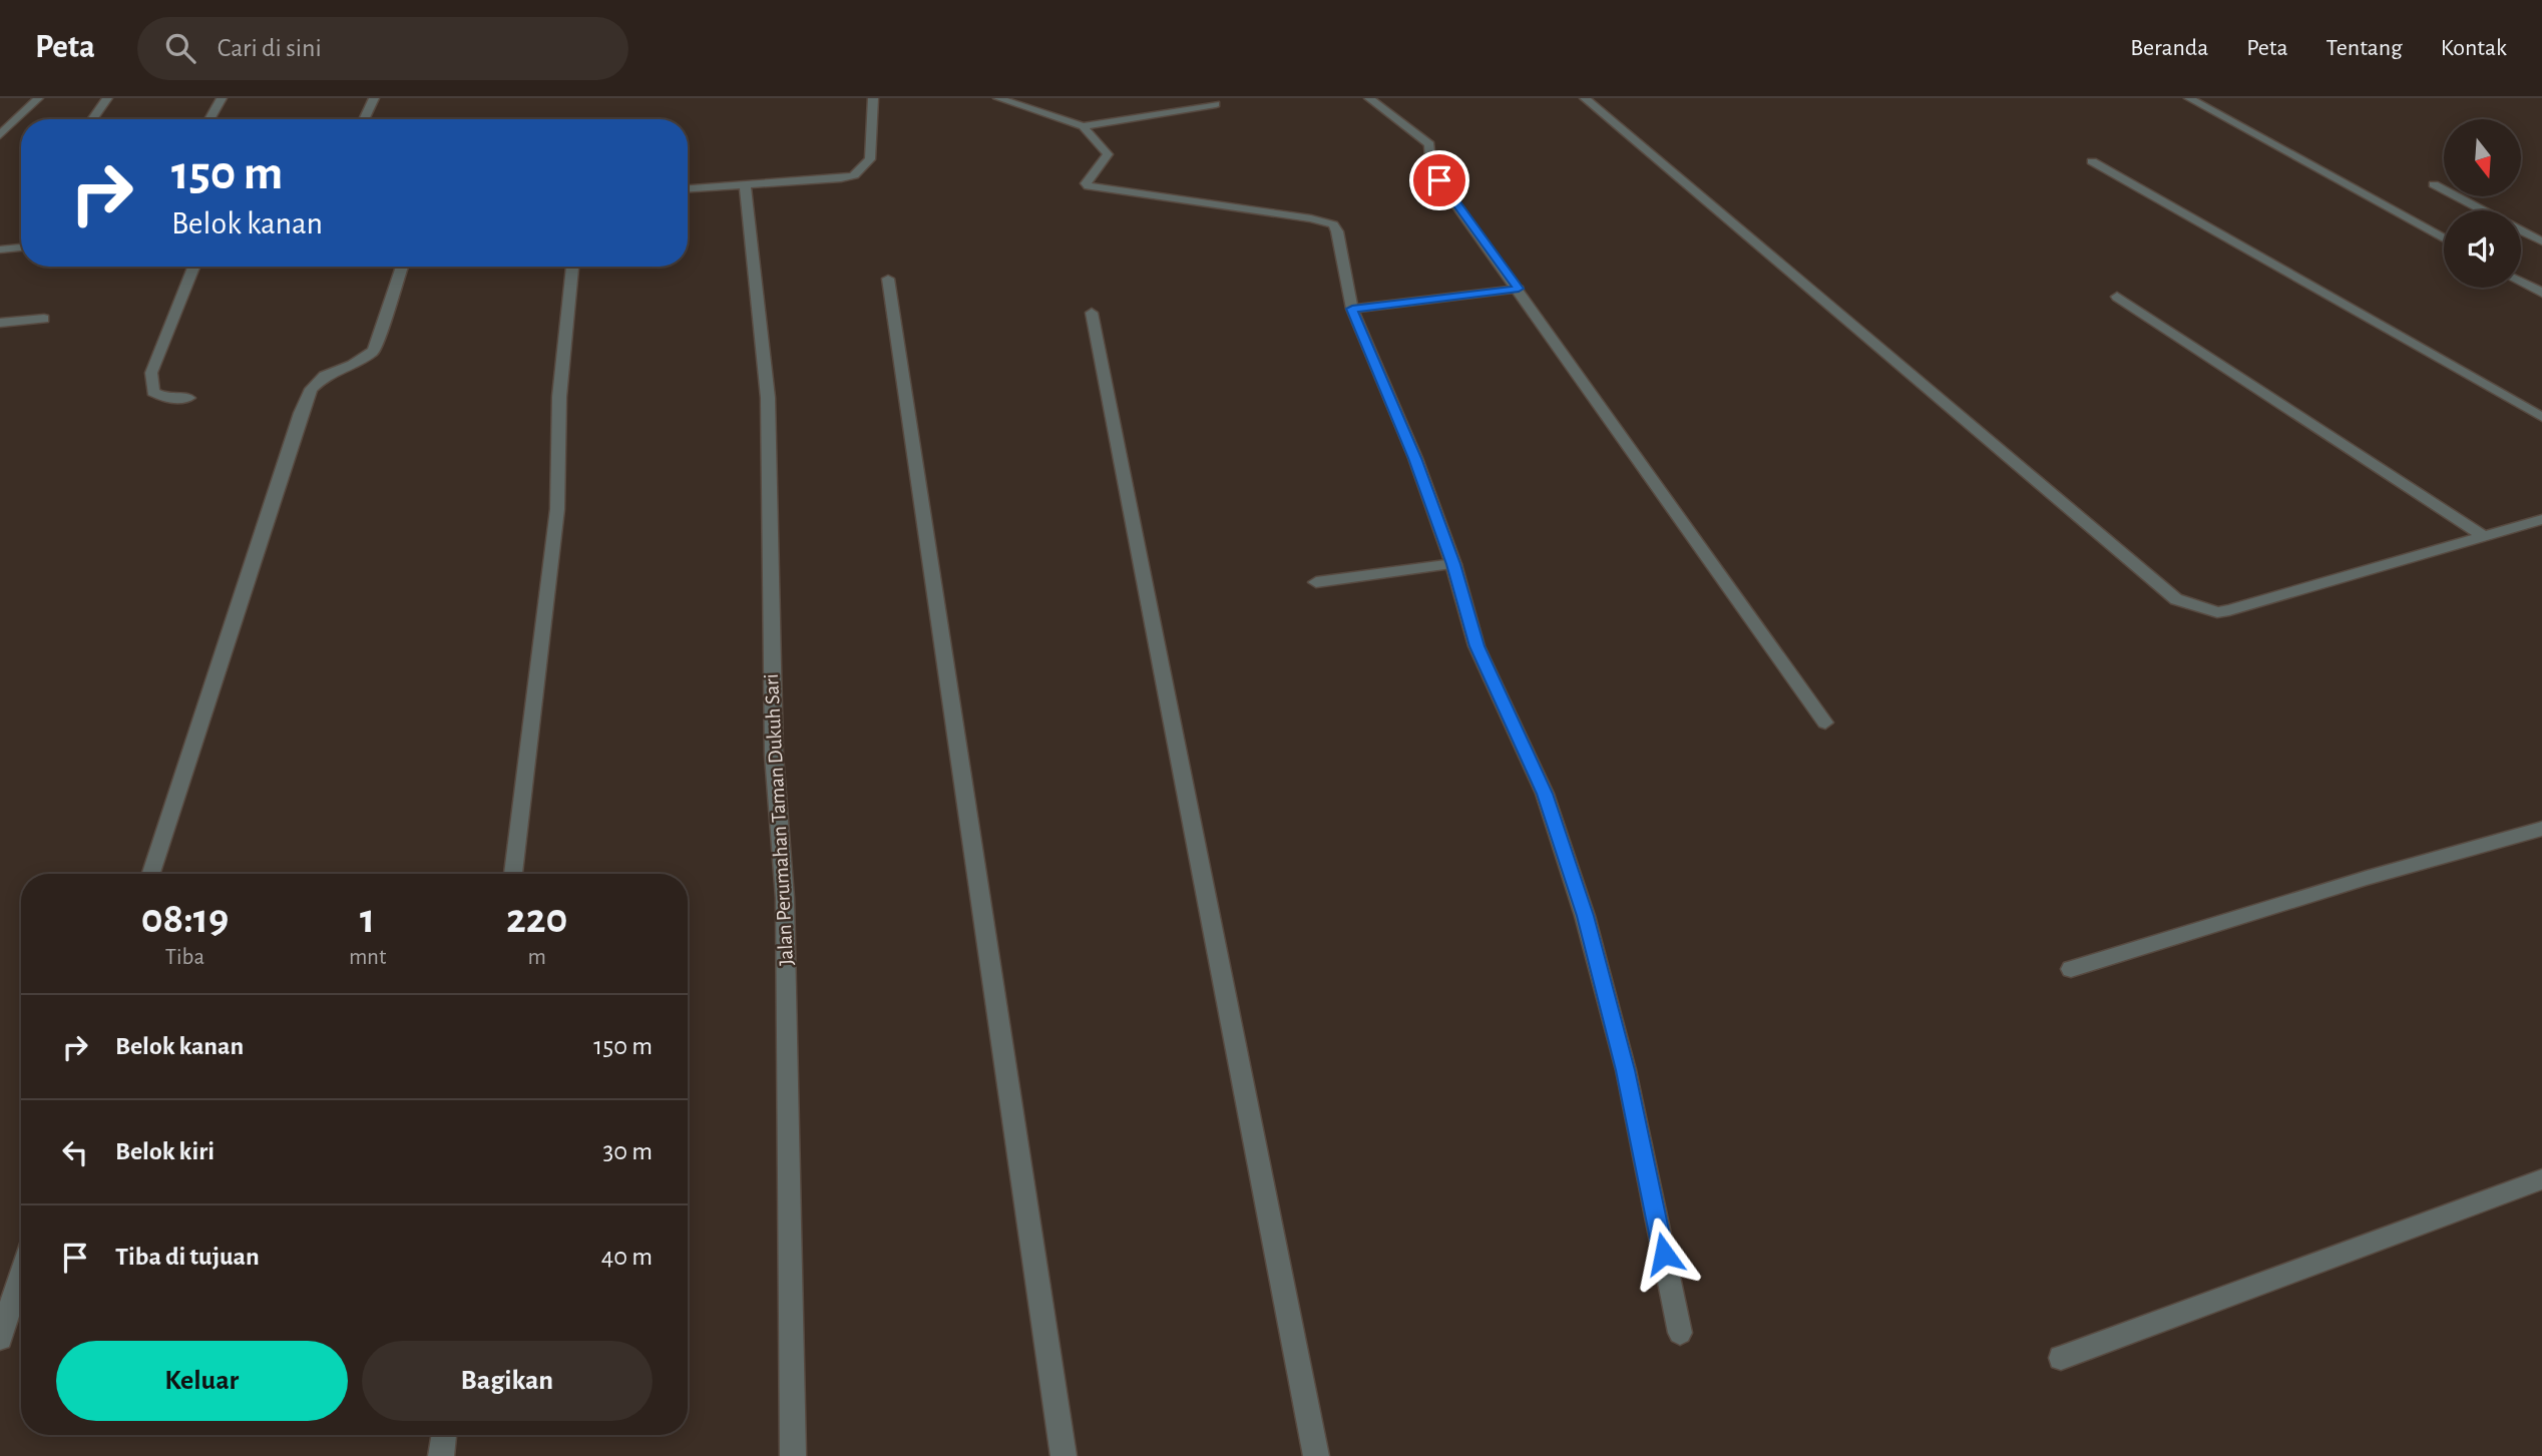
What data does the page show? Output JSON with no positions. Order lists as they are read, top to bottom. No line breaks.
{"streets":{"street":["Jalan Perumahan Taman Dukuh Sari"]},"north":"bottom","page":{"header":"Peta","search":"Cari di sini","nav":["Beranda","Peta","Tentang","Kontak"],"turn":["150 m","Belok kanan"],"eta":["08:19","Tiba","1","mnt","220","m"],"list":[{"name":"Belok kanan","value":"150 m"},{"name":"Belok kiri","value":"30 m"},{"name":"Tiba di tujuan","value":"40 m"}],"buttons":["Keluar","Bagikan"]}}
